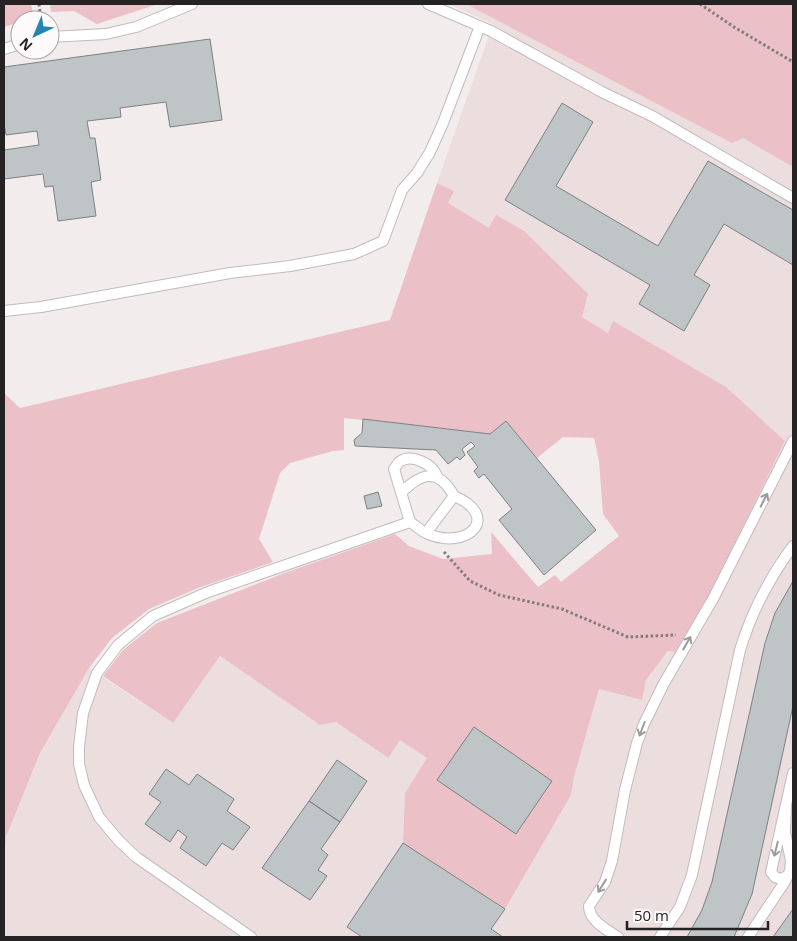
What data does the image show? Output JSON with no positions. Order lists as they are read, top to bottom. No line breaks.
{"scale_bar":"50 m","north":"bottom left"}
